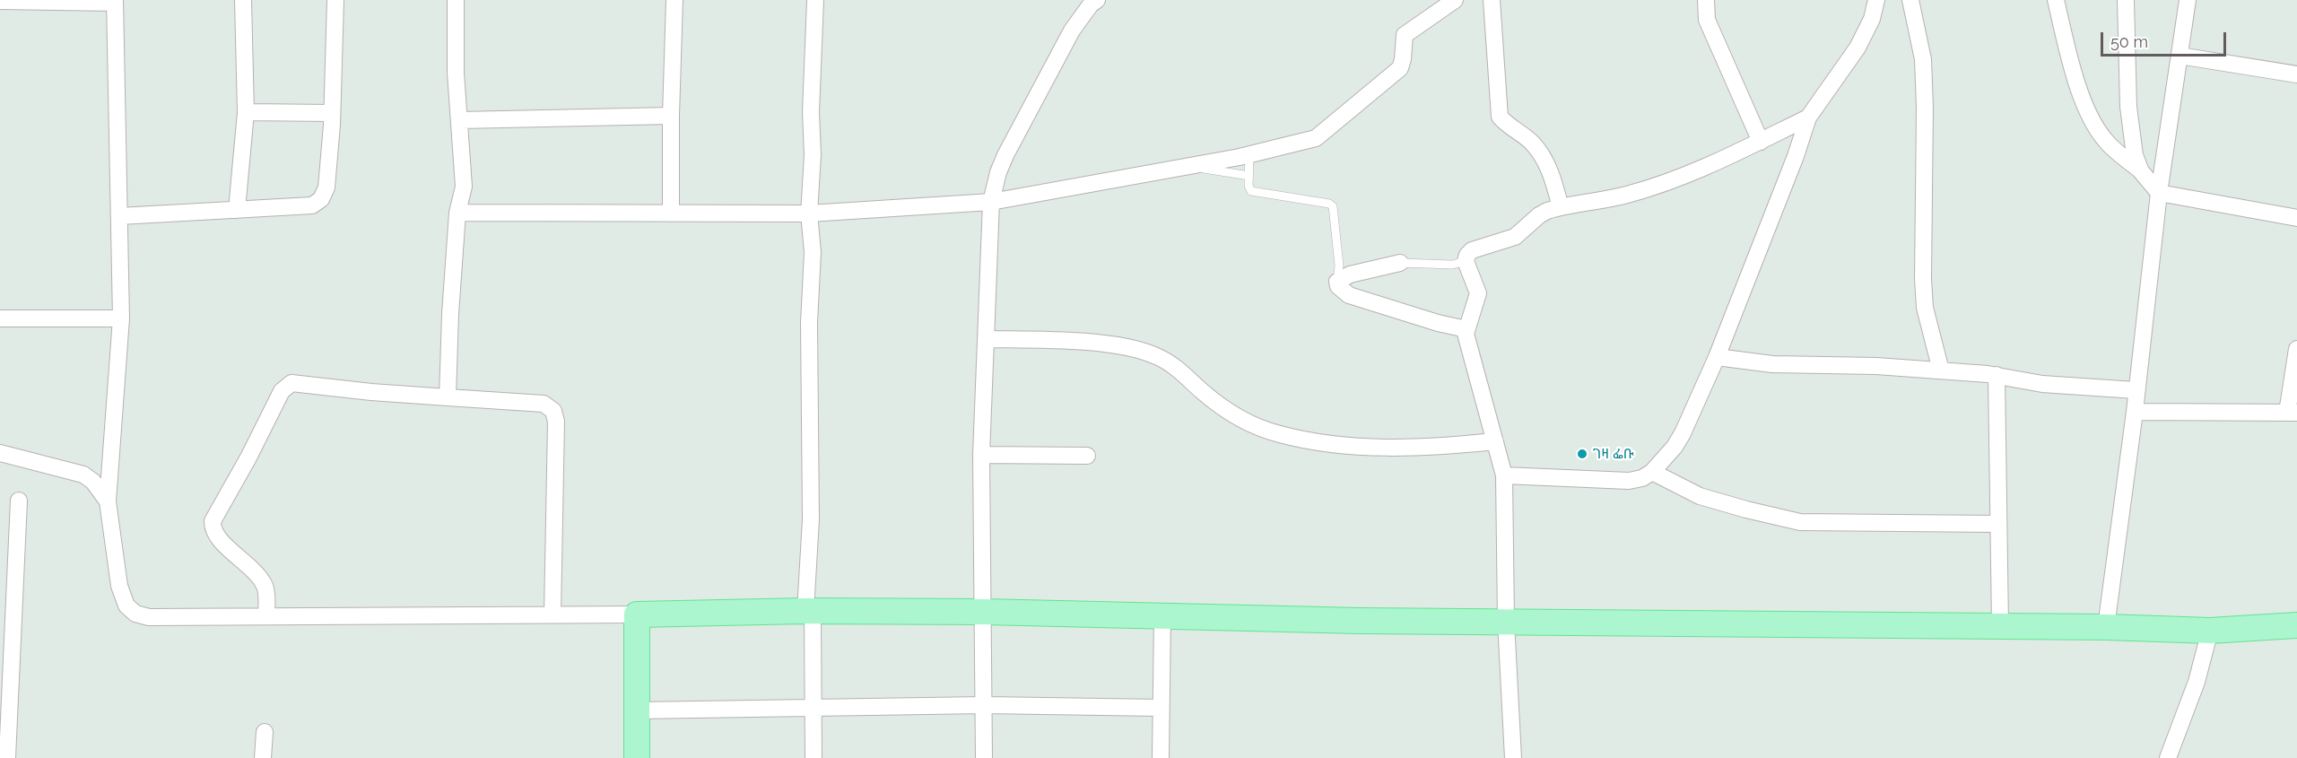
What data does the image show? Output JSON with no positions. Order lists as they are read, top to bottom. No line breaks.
{"places":["ገዛ ፌቡ"],"scale_bar":"50 m"}
